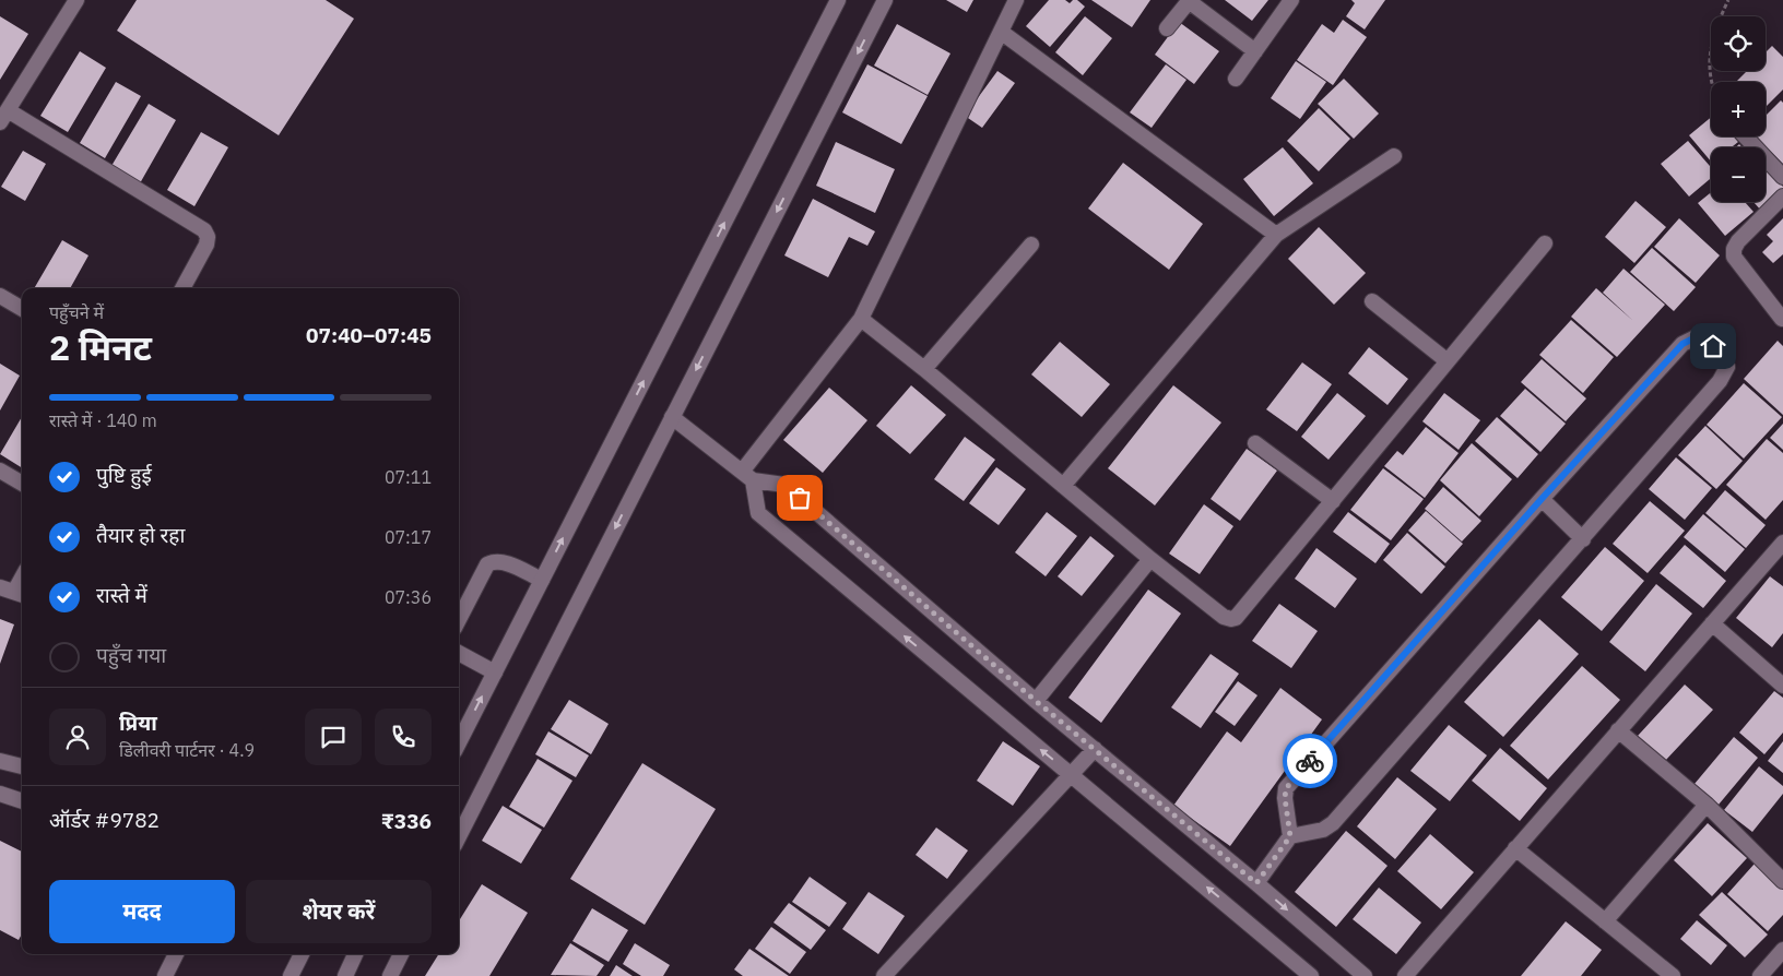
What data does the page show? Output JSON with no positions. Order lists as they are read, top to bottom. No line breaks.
{"page":{"map_buttons":["+","−"],"heading":["2 मिनट","पहुँचने में","07:40–07:45"],"panel":["प्रिया","डिलीवरी पार्टनर · 4.9","ऑर्डर #9782","₹336"],"bar":"रास्ते में · 140 m","list":[["पुष्टि हुई","07:11"],["तैयार हो रहा","07:17"],["रास्ते में","07:36"],"पहुँच गया"],"buttons":["मदद","शेयर करें"]}}
